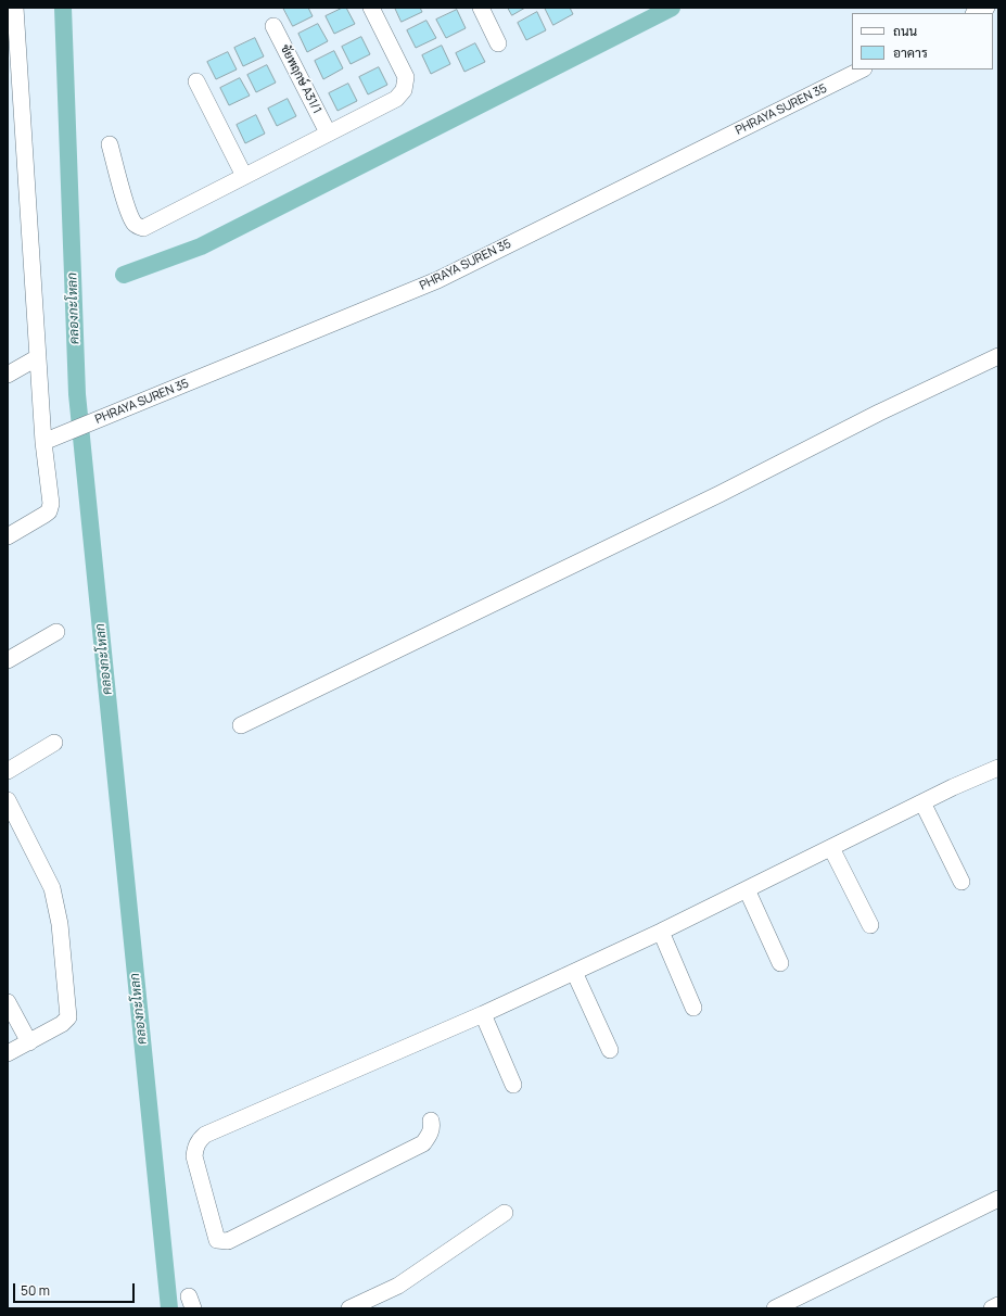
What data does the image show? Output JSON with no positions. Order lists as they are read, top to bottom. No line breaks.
{"streets":{"street":["ชัยพฤกษ์ A31/1","PHRAYA SUREN 35"]},"water":["คลองกะโหลก"],"legend":["ถนน","อาคาร"],"scale_bar":"50 m"}
